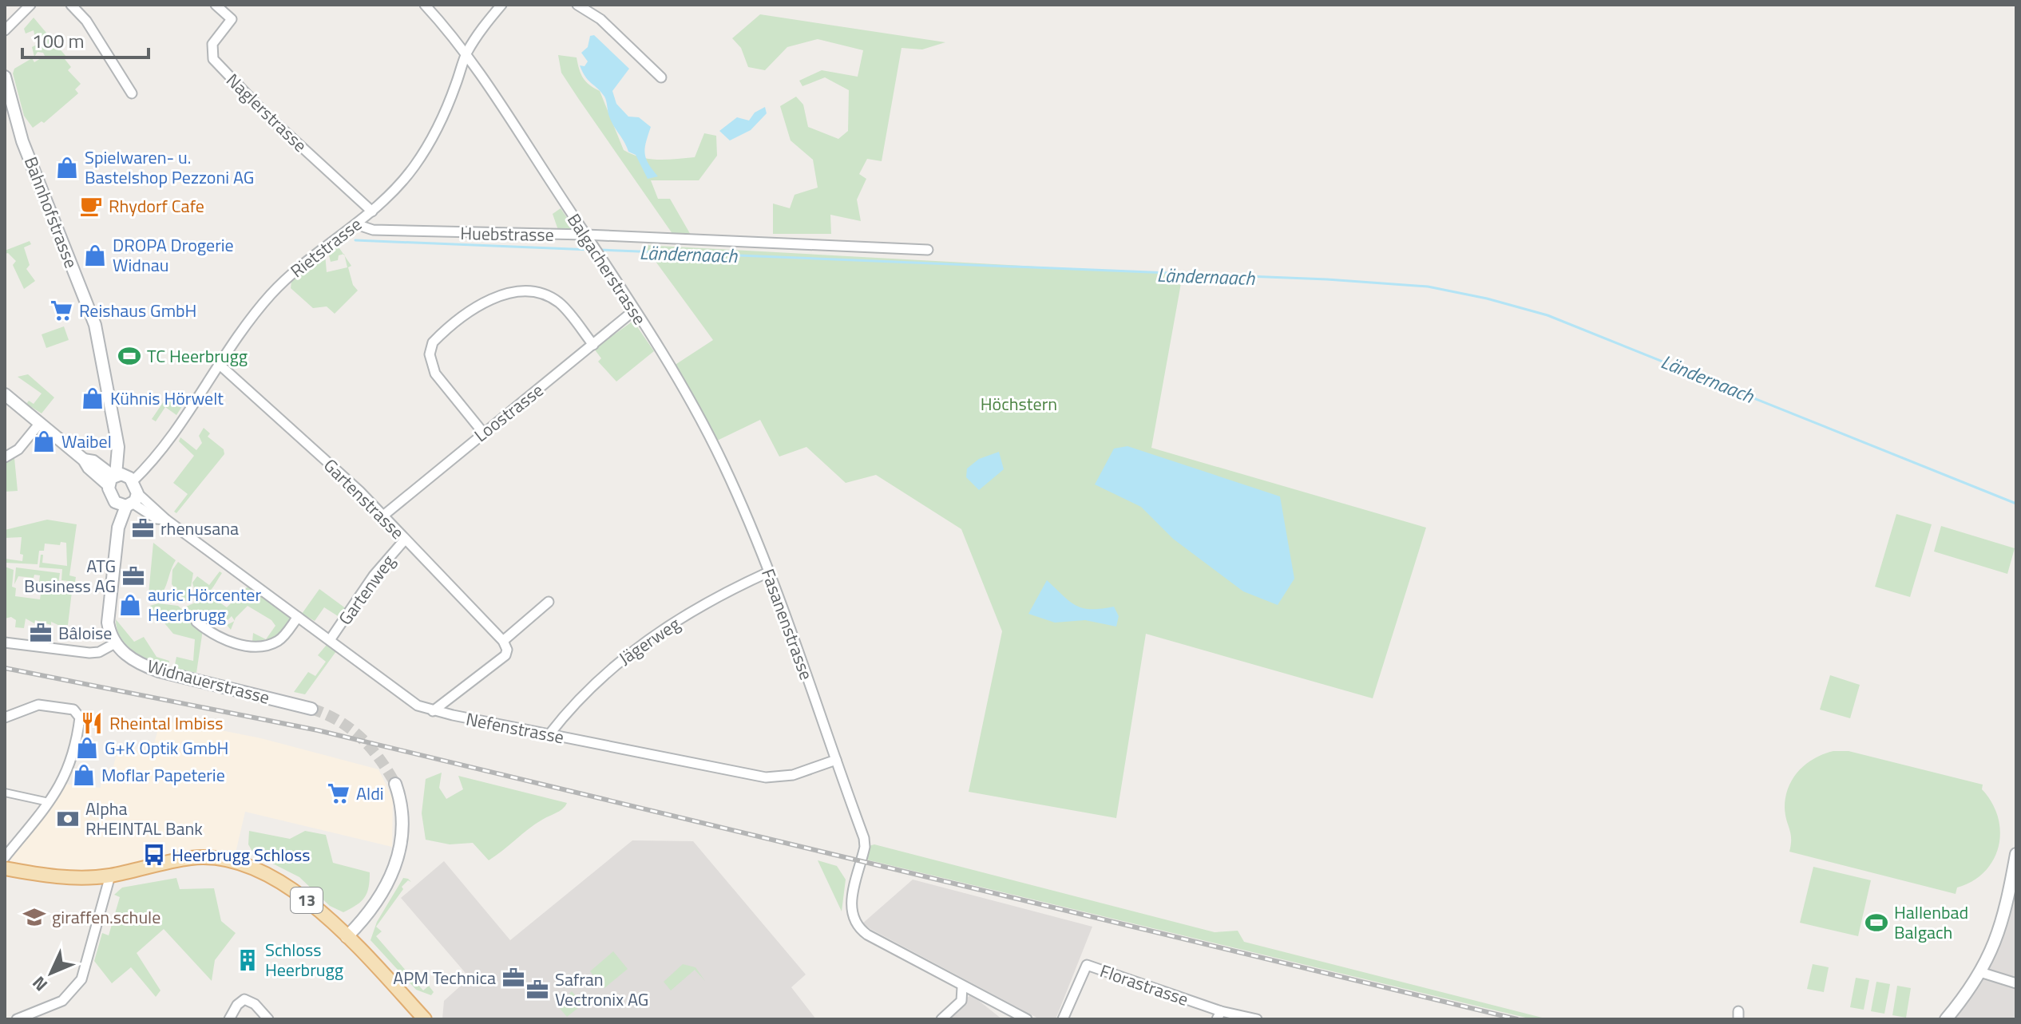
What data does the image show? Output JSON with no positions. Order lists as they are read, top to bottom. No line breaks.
{"streets":{"main road":["Bahnhofstrasse","Widnauerstrasse","13"],"street":["Naglerstrasse","Huebstrasse","Rietstrasse","Balgacherstrasse","Loostrasse","Gartenstrasse","Gartenweg","Fasanenstrasse","Jägerweg","Nefenstrasse","Florastrasse"]},"crossings":[["Naglerstrasse","Rietstrasse"],["Bahnhofstrasse","Rietstrasse"],["Huebstrasse","Rietstrasse"],["Huebstrasse","Balgacherstrasse"],["Rietstrasse","Balgacherstrasse"],["Rietstrasse","Gartenstrasse"],["Balgacherstrasse","Loostrasse"],["Balgacherstrasse","Fasanenstrasse"],["Loostrasse","Gartenstrasse"],["Gartenstrasse","Gartenweg"],["Gartenweg","Nefenstrasse"],["Fasanenstrasse","Jägerweg"],["Fasanenstrasse","Nefenstrasse"],["Jägerweg","Nefenstrasse"]],"water":["Ländernaach"],"parks":["Höchstern"],"places":{"shop":["Spielwaren- u. Bastelshop Pezzoni AG","DROPA Drogerie Widnau","Kühnis Hörwelt","Waibel","auric Hörcenter Heerbrugg","G+K Optik GmbH","Moflar Papeterie"],"cafe":["Rhydorf Cafe"],"supermarket":["Reishaus GmbH","Aldi"],"sports":["TC Heerbrugg","Hallenbad Balgach"],"office":["rhenusana","ATG Business AG","Bâloise","APM Technica","Safran Vectronix AG"],"restaurant":["Rheintal Imbiss"],"bank":["Alpha RHEINTAL Bank"],"bus stop":["Heerbrugg Schloss"],"school or university":["giraffen.schule"],"building":["Schloss Heerbrugg"]},"scale_bar":"100 m","north":"bottom left"}
